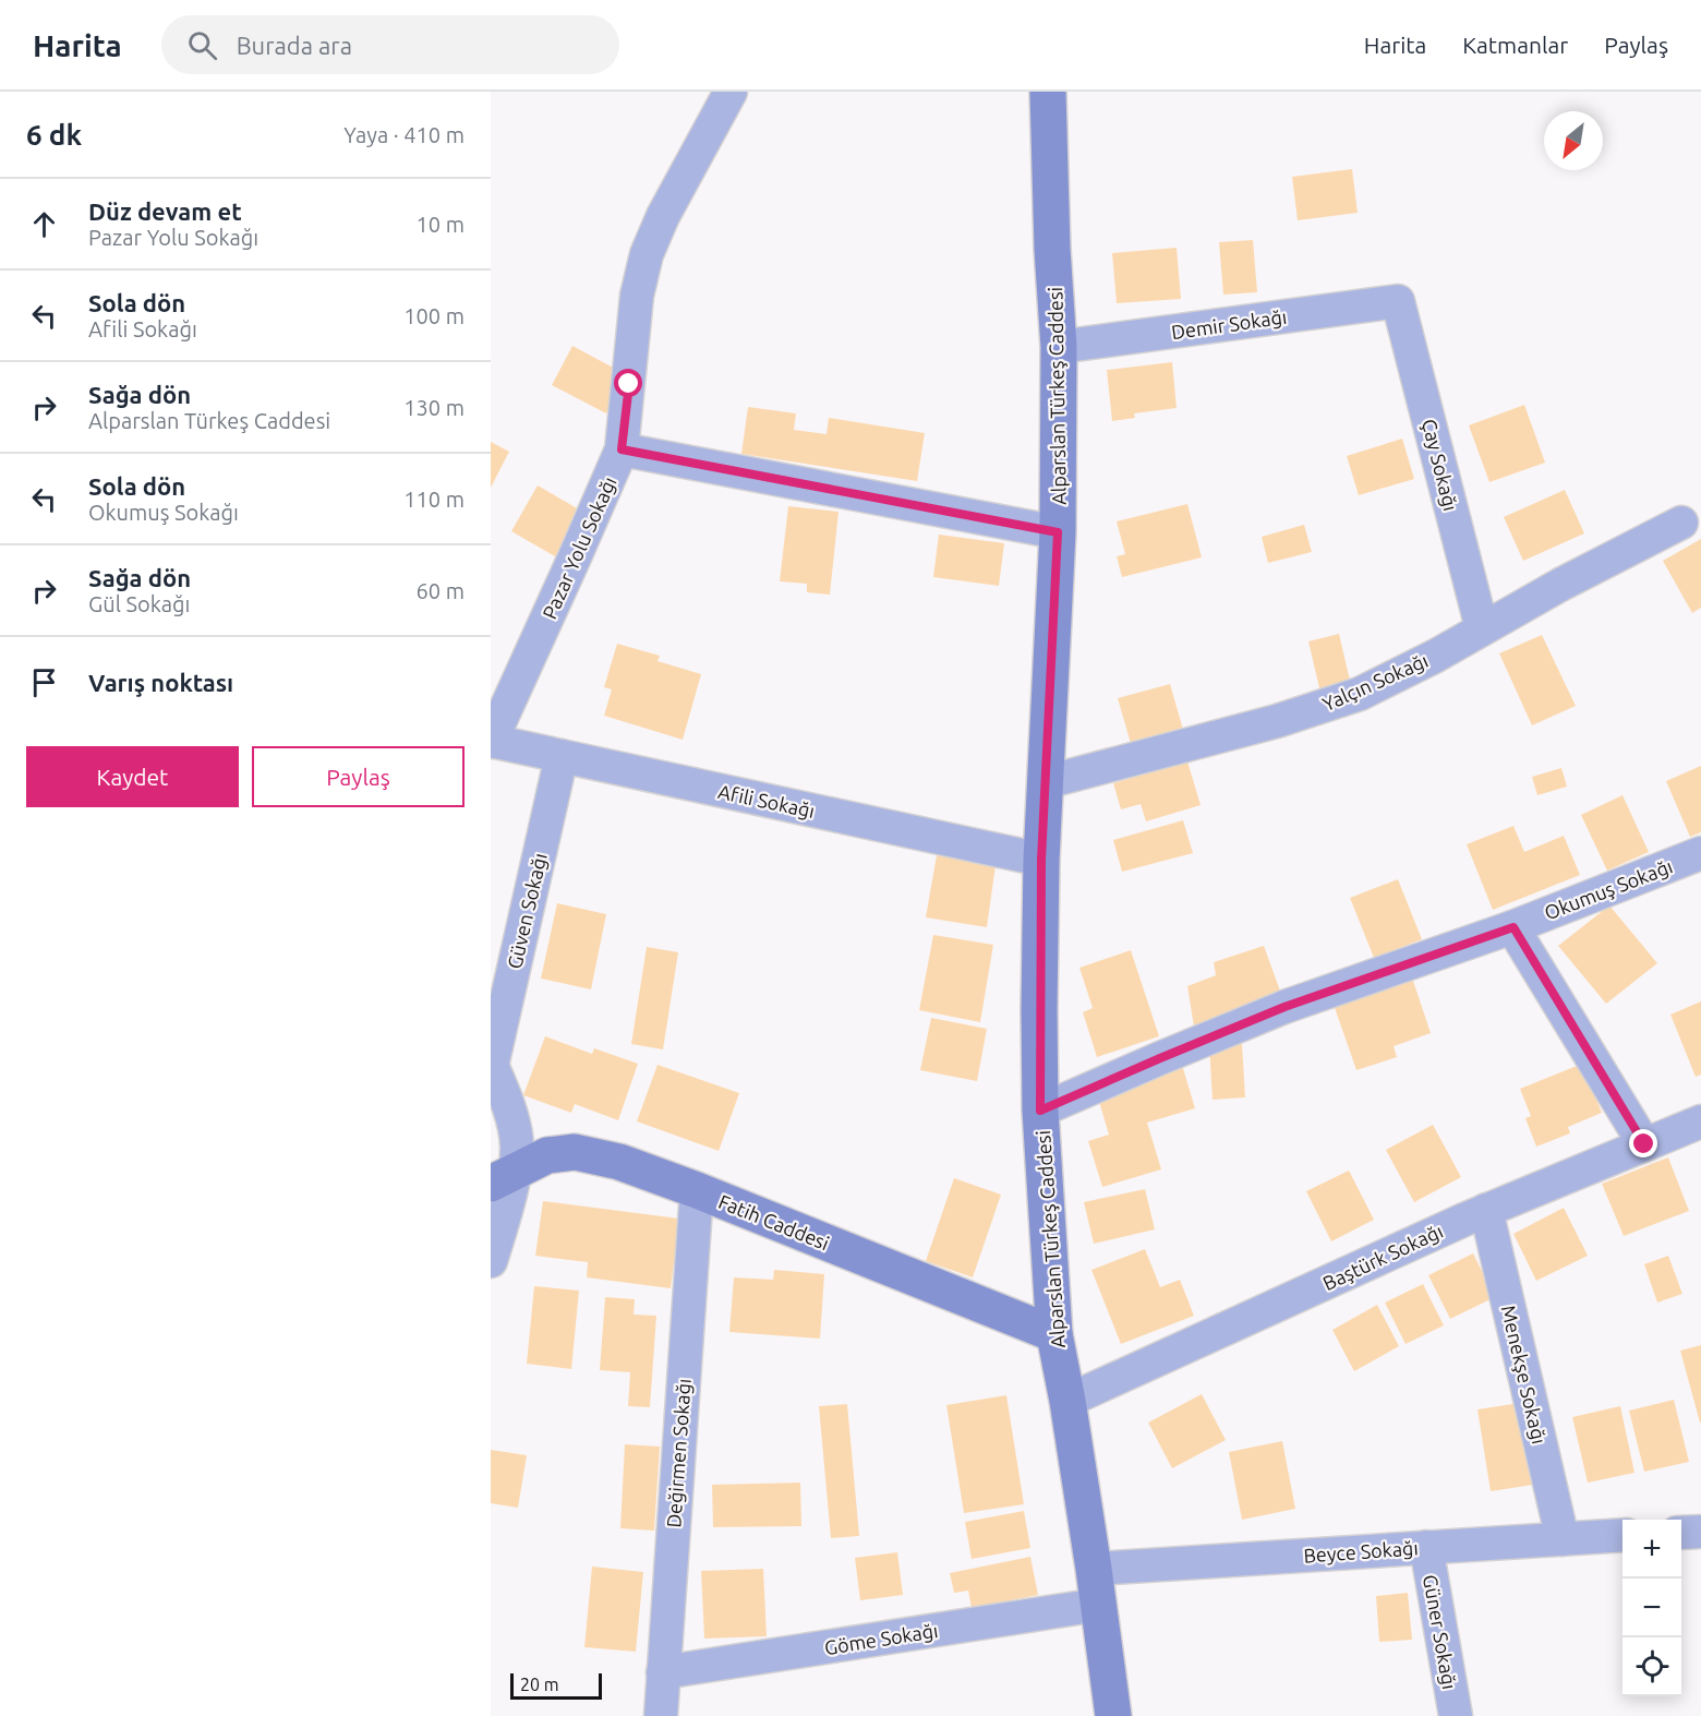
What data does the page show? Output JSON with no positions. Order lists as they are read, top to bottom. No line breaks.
{"streets":{"street":["Demir Sokağı","Alparslan Türkeş Caddesi","Çay Sokağı","Pazar Yolu Sokağı","Yalçın Sokağı","Afili Sokağı","Okumuş Sokağı","Güven Sokağı","Fatih Caddesi","Baştürk Sokağı","Menekşe Sokağı","Değirmen Sokağı","Beyce Sokağı","Güner Sokağı","Göme Sokağı"]},"crossings":[["Demir Sokağı","Alparslan Türkeş Caddesi"],["Demir Sokağı","Çay Sokağı"],["Alparslan Türkeş Caddesi","Yalçın Sokağı"],["Alparslan Türkeş Caddesi","Afili Sokağı"],["Alparslan Türkeş Caddesi","Okumuş Sokağı"],["Alparslan Türkeş Caddesi","Fatih Caddesi"],["Alparslan Türkeş Caddesi","Baştürk Sokağı"],["Alparslan Türkeş Caddesi","Beyce Sokağı"],["Alparslan Türkeş Caddesi","Göme Sokağı"],["Çay Sokağı","Yalçın Sokağı"],["Pazar Yolu Sokağı","Afili Sokağı"],["Afili Sokağı","Güven Sokağı"],["Fatih Caddesi","Değirmen Sokağı"],["Baştürk Sokağı","Menekşe Sokağı"],["Menekşe Sokağı","Beyce Sokağı"],["Değirmen Sokağı","Göme Sokağı"],["Beyce Sokağı","Güner Sokağı"]],"scale_bar":"20 m","north":"bottom left","page":{"header":"Harita","search":"Burada ara","nav":["Harita","Katmanlar","Paylaş"],"heading":["6 dk","Yaya · 410 m"],"list":[["Düz devam et","Pazar Yolu Sokağı","10 m"],["Sola dön","Afili Sokağı","100 m"],["Sağa dön","Alparslan Türkeş Caddesi","130 m"],["Sola dön","Okumuş Sokağı","110 m"],["Sağa dön","Gül Sokağı","60 m"],"Varış noktası"],"buttons":["Kaydet","Paylaş"],"map_buttons":["+","−"],"scale":"20 m"}}
